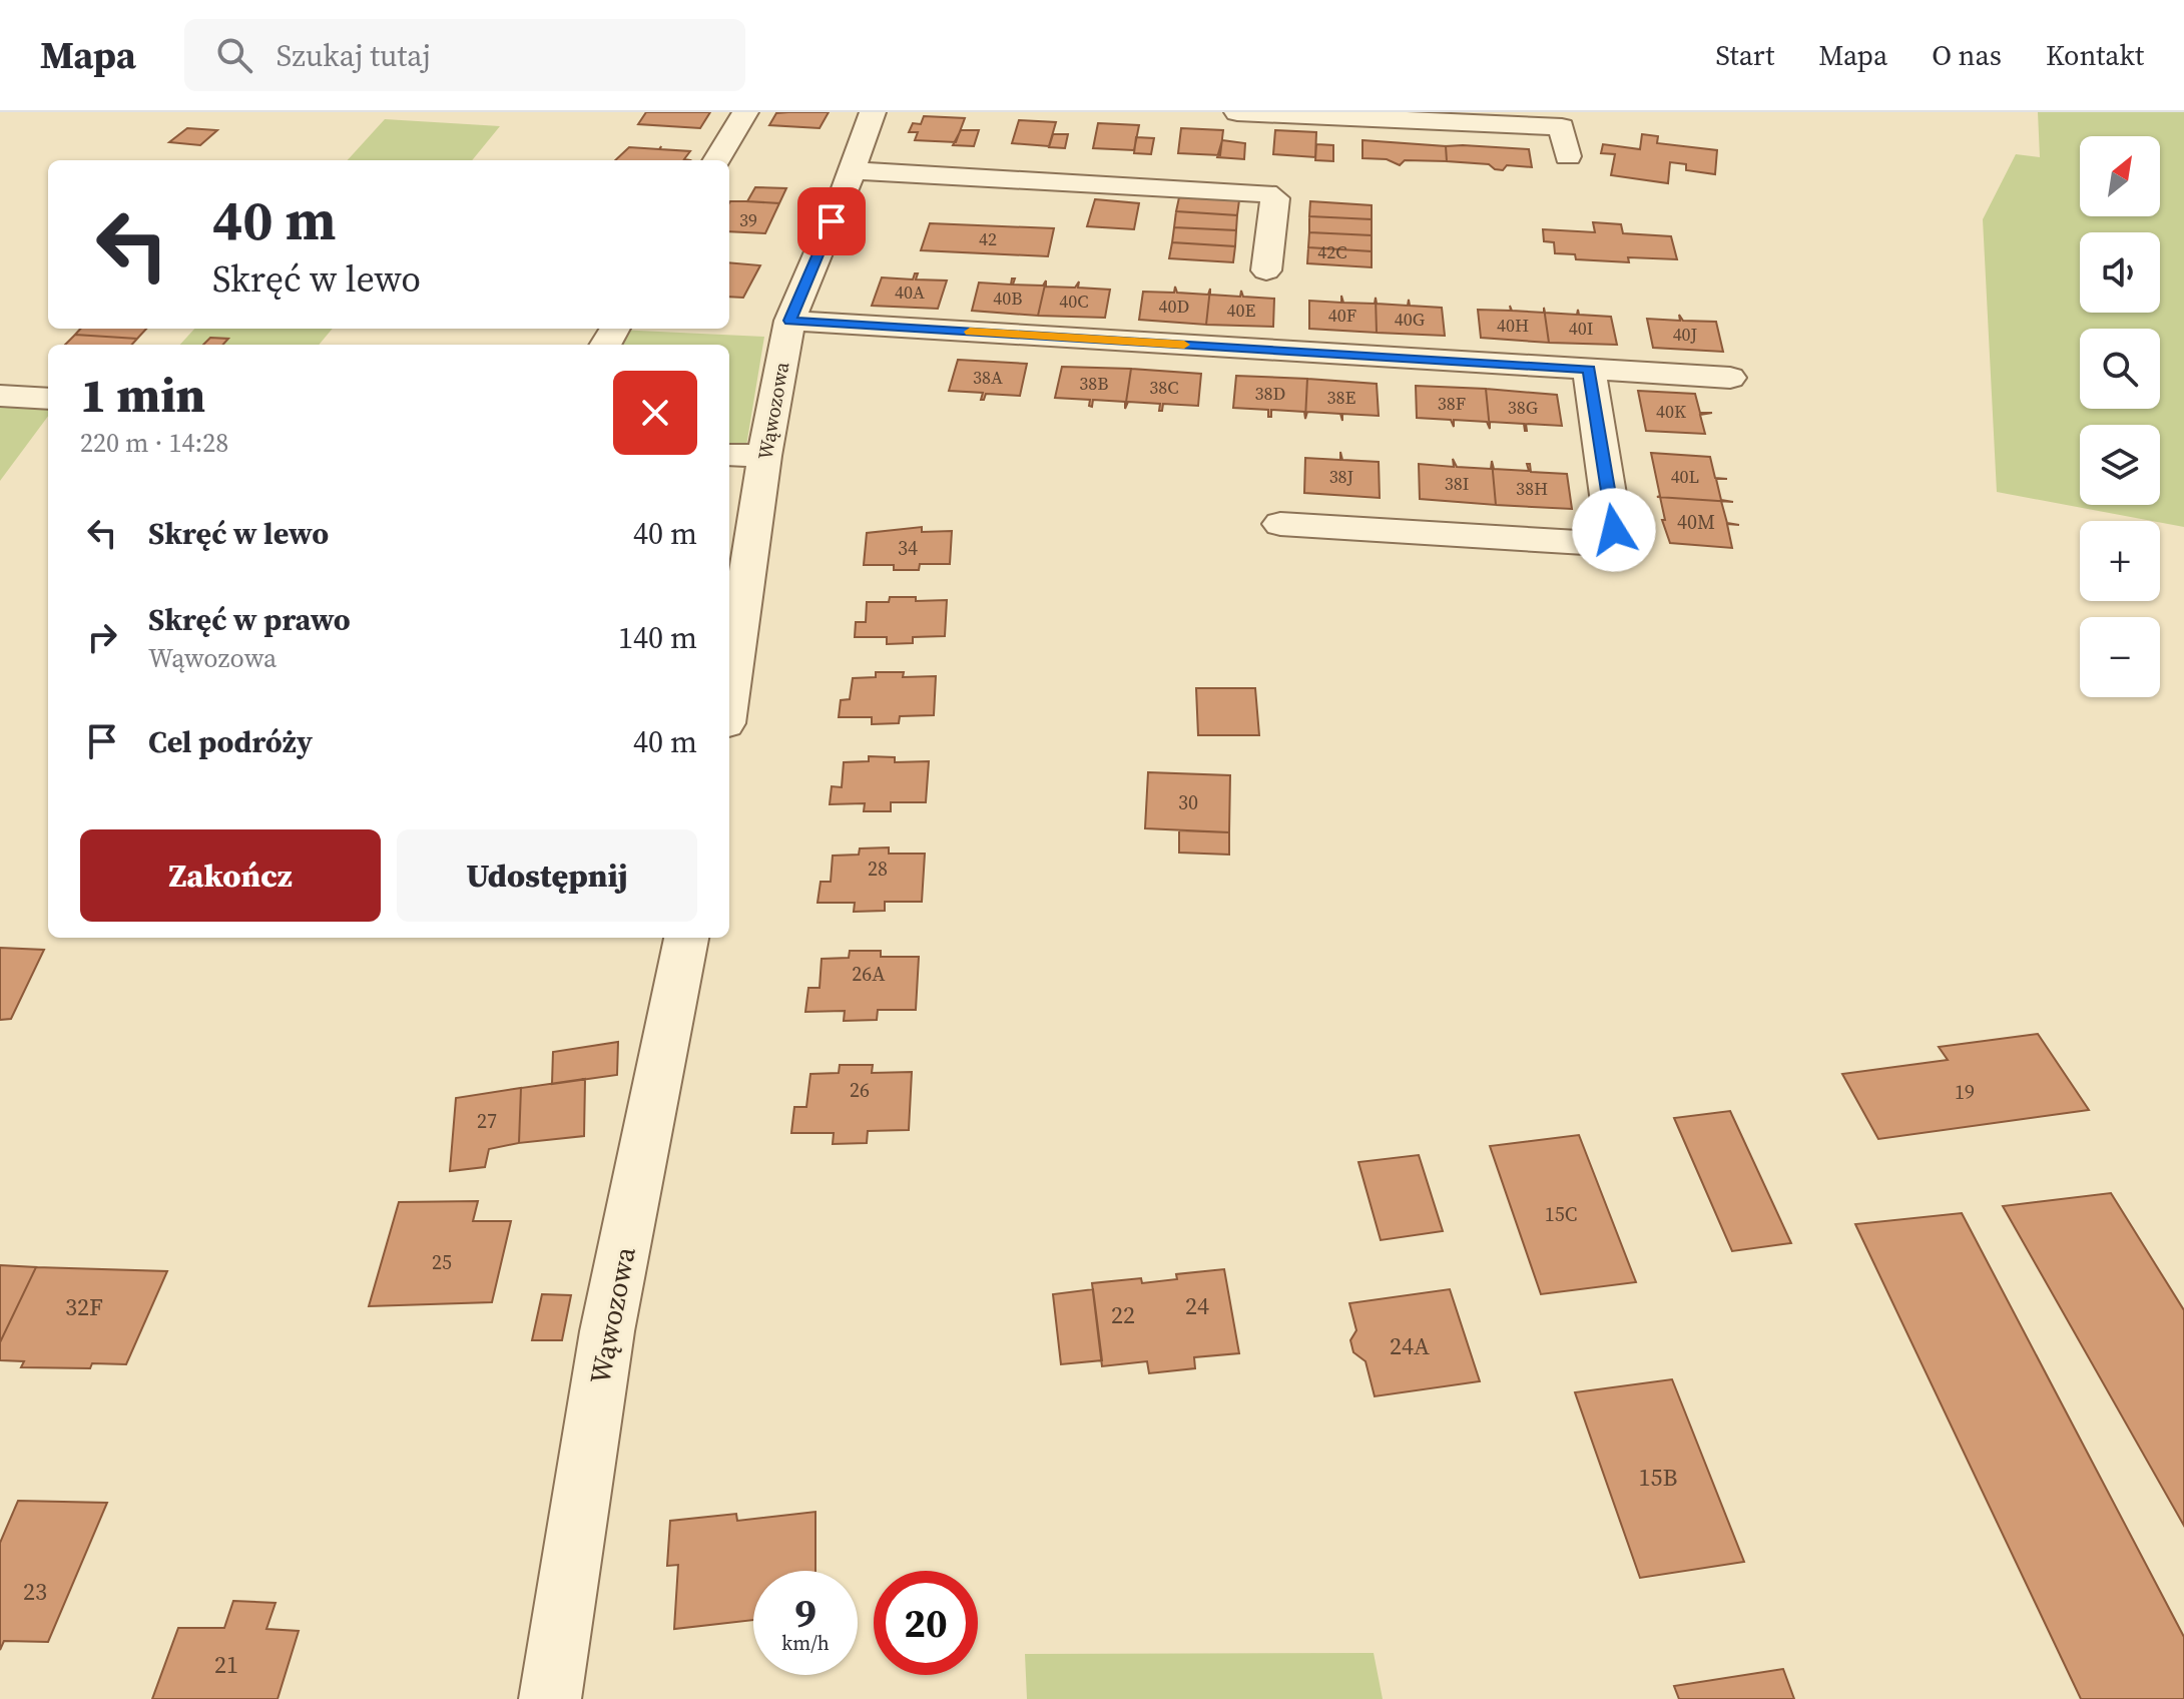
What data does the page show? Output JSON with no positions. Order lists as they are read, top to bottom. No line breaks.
{"streets":{"street":["Wąwozowa"]},"house_numbers":["39","42","42C","40A","40B","40C","40D","40E","40F","40G","40H","40I","40J","38A","38B","38C","38D","38E","38F","38G","40K","38J","40L","38I","38H","40M","34","30","28","26A","26","19","27","15C","25","24","32F","22","24A","15B","23","21"],"north":"top right","page":{"header":"Mapa","search":"Szukaj tutaj","nav":["Start","Mapa","O nas","Kontakt"],"map_buttons":["+","−"],"turn":["40 m","Skręć w lewo"],"heading":["1 min","220 m · 14:28"],"list":[{"name":"Skręć w lewo","value":"40 m"},{"name":"Skręć w prawo","note":"Wąwozowa","value":"140 m"},{"name":"Cel podróży","value":"40 m"}],"buttons":["Zakończ","Udostępnij"],"speed":"9 km/h","limit":"20"}}
